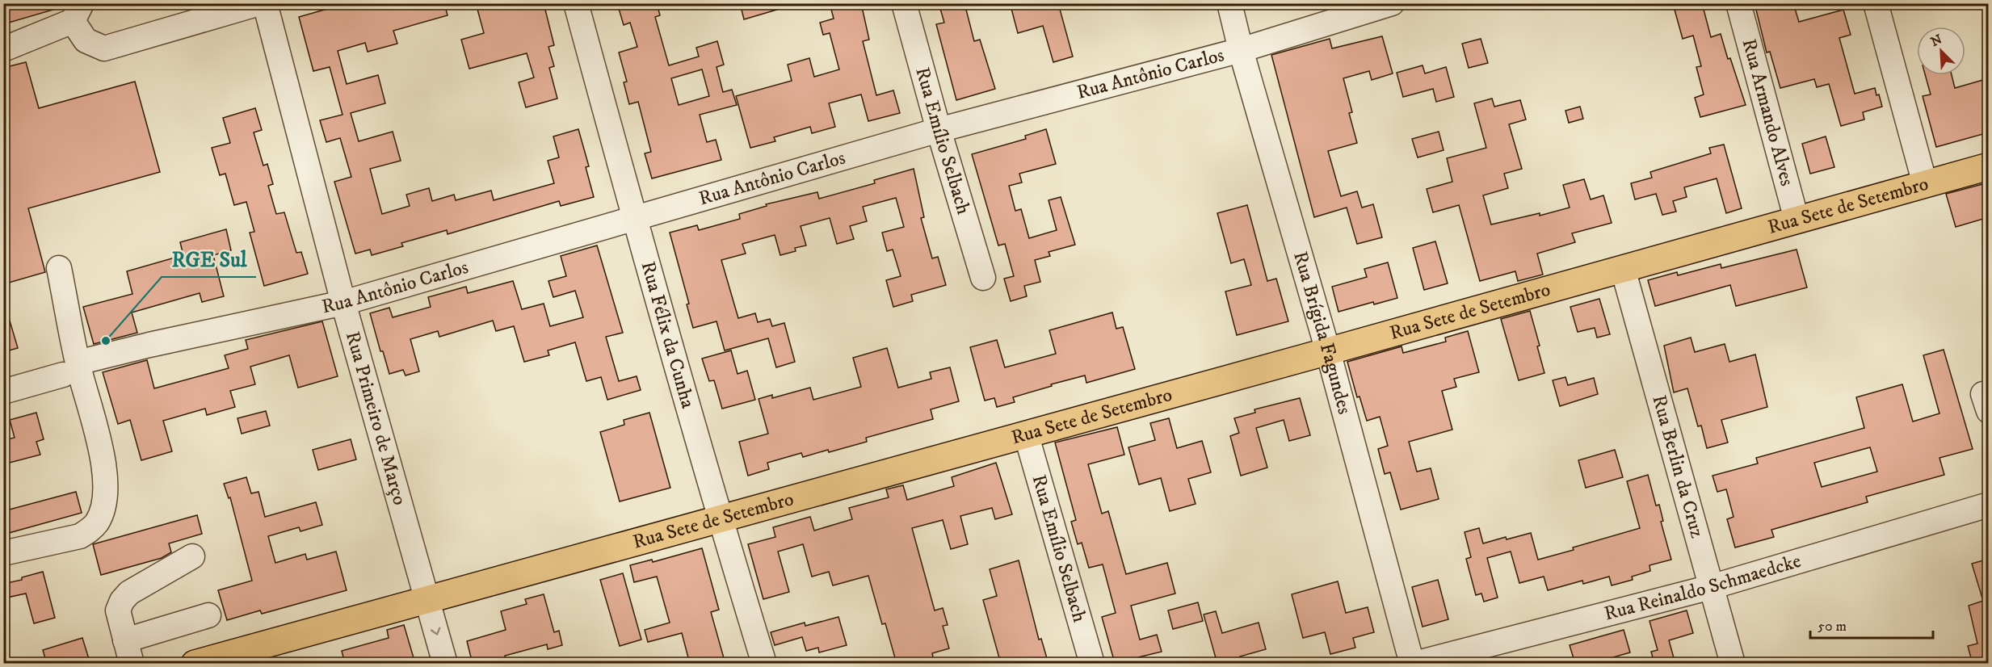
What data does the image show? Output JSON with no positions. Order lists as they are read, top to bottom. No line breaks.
{"streets":{"main road":["Rua Sete de Setembro"],"street":["Rua Antônio Carlos","Rua Armando Alves","Rua Emílio Selbach","Rua Brígida Fagundes","Rua Félix da Cunha","Rua Primeiro de Março","Rua Berlin da Cruz","Rua Reinaldo Schmaedcke"]},"crossings":[["Rua Antônio Carlos","Rua Emílio Selbach"],["Rua Antônio Carlos","Rua Brígida Fagundes"],["Rua Antônio Carlos","Rua Félix da Cunha"],["Rua Antônio Carlos","Rua Primeiro de Março"],["Rua Armando Alves","Rua Sete de Setembro"],["Rua Emílio Selbach","Rua Sete de Setembro"],["Rua Sete de Setembro","Rua Brígida Fagundes"],["Rua Sete de Setembro","Rua Félix da Cunha"],["Rua Sete de Setembro","Rua Primeiro de Março"],["Rua Sete de Setembro","Rua Berlin da Cruz"],["Rua Brígida Fagundes","Rua Reinaldo Schmaedcke"],["Rua Berlin da Cruz","Rua Reinaldo Schmaedcke"]],"places":["RGE Sul"],"scale_bar":"50 m","north":"top left"}
